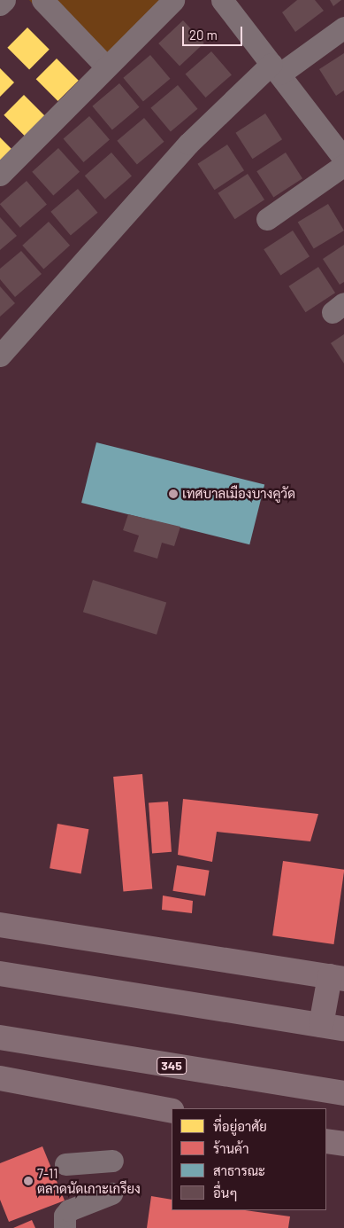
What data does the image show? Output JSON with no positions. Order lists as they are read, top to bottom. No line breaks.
{"streets":{"main road":["345"]},"places":["เทศบาลเมืองบางคูวัด","7-11 ตลาดนัดเกาะเกรียง"],"legend":["ที่อยู่อาศัย","ร้านค้า","สาธารณะ","อื่นๆ"],"scale_bar":"20 m"}
